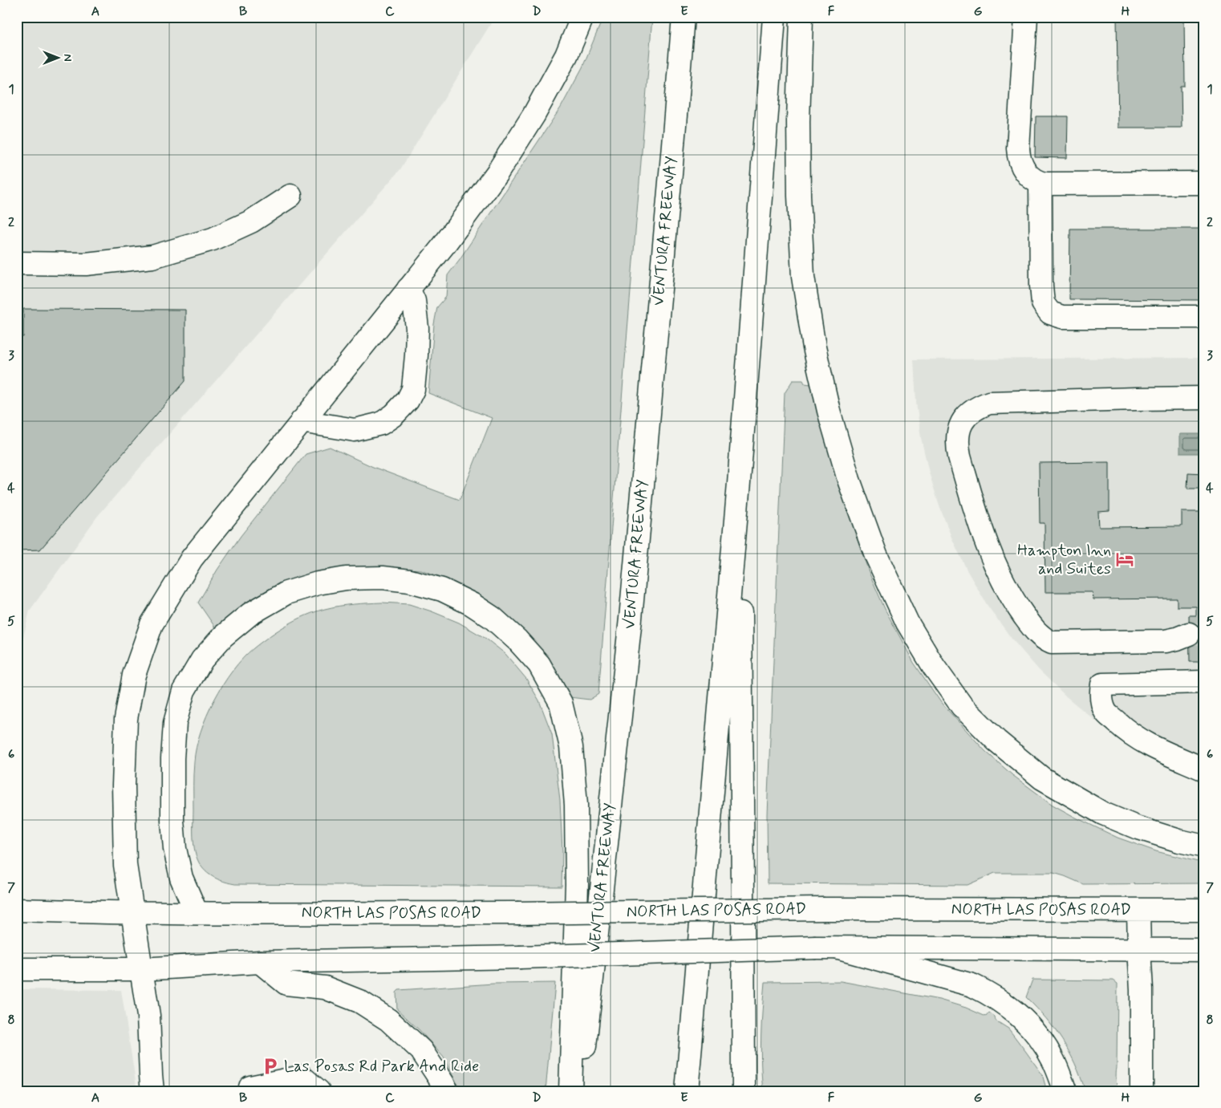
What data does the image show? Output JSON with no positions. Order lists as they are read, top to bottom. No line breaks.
{"streets":{"main road":["VENTURA FREEWAY","NORTH LAS POSAS ROAD"]},"places":{"hotel":["Hampton Inn and Suites"],"parking":["Las Posas Rd Park And Ride"]},"north":"right","grid":{"columns":["A","B","C","D","E","F","G","H"],"rows":["1","2","3","4","5","6","7","8"]}}
